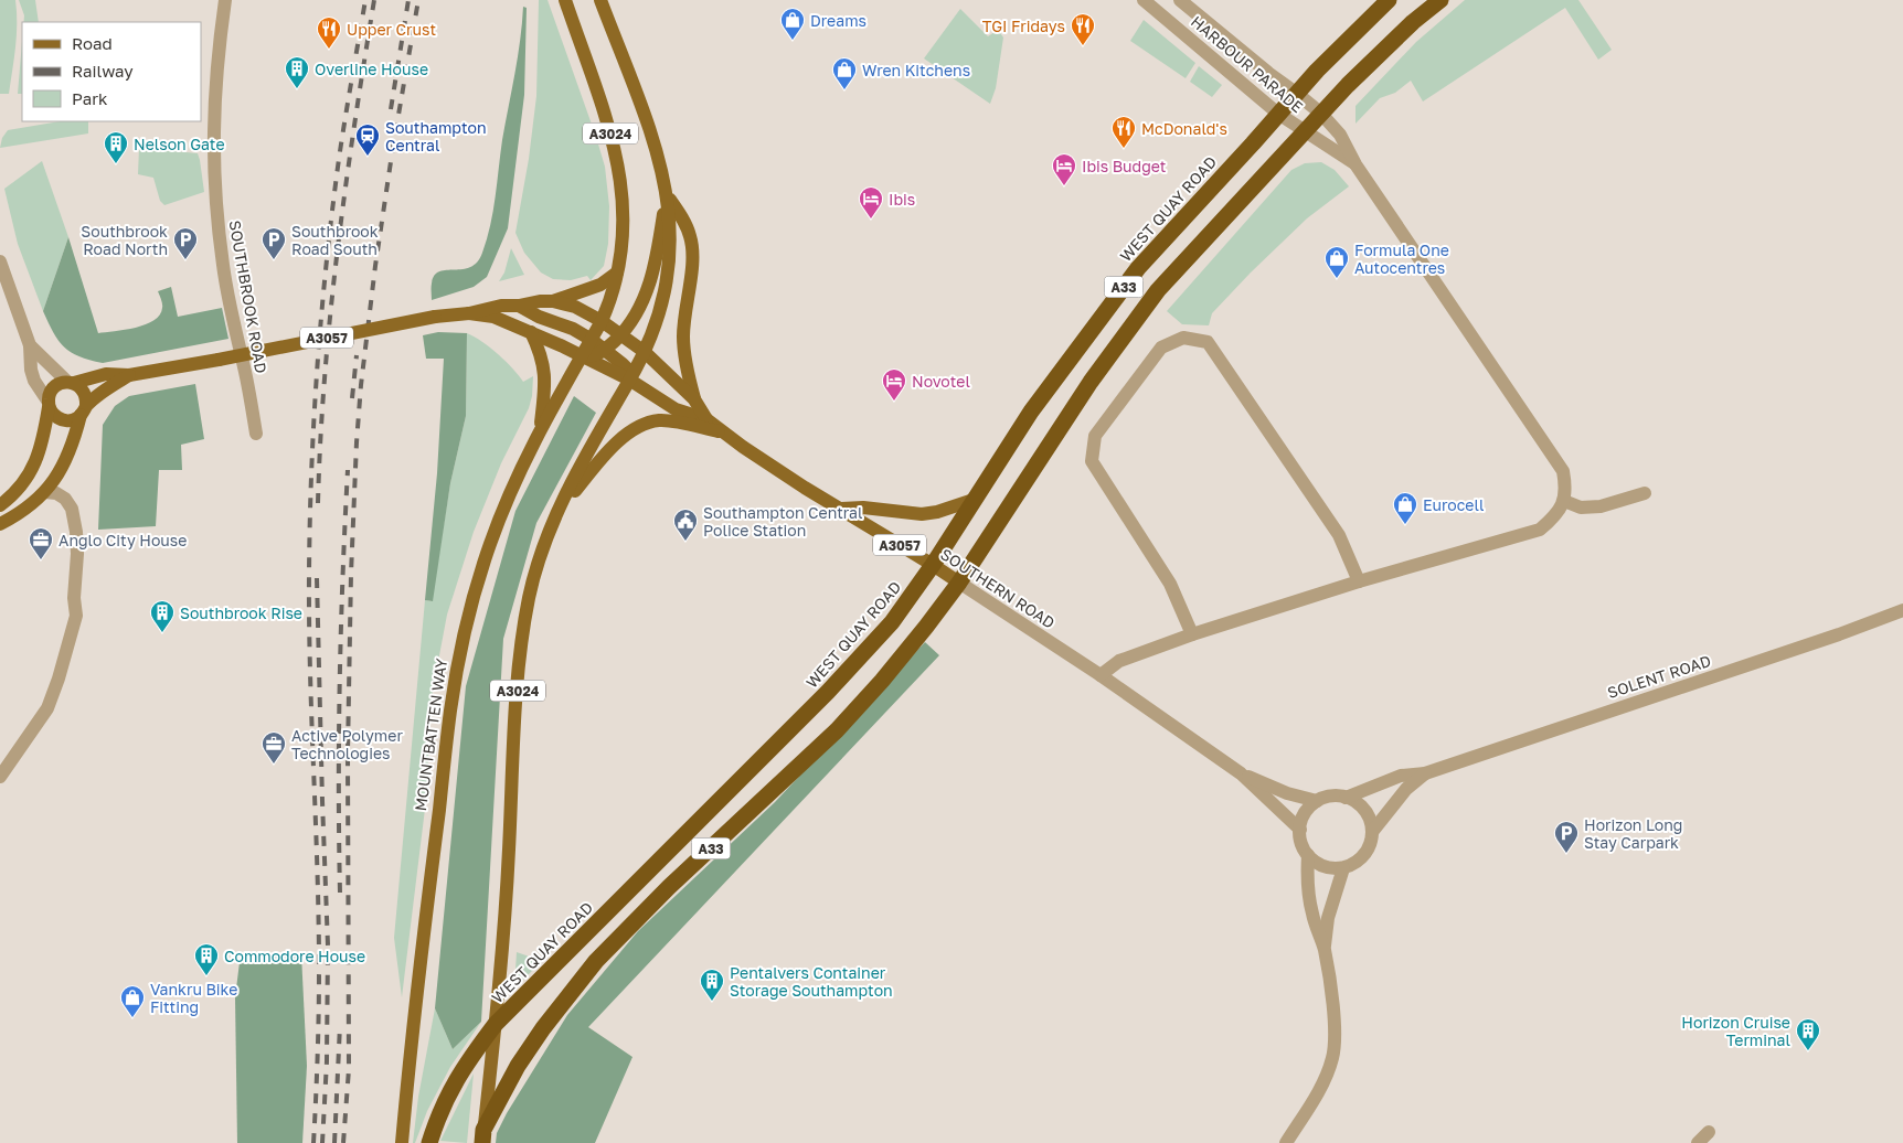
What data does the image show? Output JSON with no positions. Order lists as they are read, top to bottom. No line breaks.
{"streets":{"highway":["WEST QUAY ROAD","A33"],"main road":["A3024","A3057","SOUTHERN ROAD","MOUNTBATTEN WAY"],"street":["HARBOUR PARADE","SOUTHBROOK ROAD","SOLENT ROAD"]},"crossings":[["HARBOUR PARADE","WEST QUAY ROAD"],["HARBOUR PARADE","A33"],["A3024","WEST QUAY ROAD"],["A3024","A33"],["A3024","A3057"],["A3024","SOUTHERN ROAD"],["A3024","MOUNTBATTEN WAY"],["WEST QUAY ROAD","SOUTHERN ROAD"],["A33","SOUTHERN ROAD"],["A3057","SOUTHERN ROAD"],["A3057","MOUNTBATTEN WAY"],["SOUTHERN ROAD","SOLENT ROAD"]],"places":{"shop":["Dreams","Wren Kitchens","Formula One Autocentres","Eurocell","Vankru Bike Fitting"],"restaurant":["TGI Fridays","Upper Crust","McDonald's"],"building":["Overline House","Nelson Gate","Southbrook Rise","Commodore House","Pentalvers Container Storage Southampton","Horizon Cruise Terminal"],"station":["Southampton Central"],"hotel":["Ibis Budget","Ibis","Novotel"],"parking":["Southbrook Road North","Southbrook Road South","Horizon Long Stay Carpark"],"public building":["Southampton Central Police Station"],"office":["Anglo City House","Active Polymer Technologies"]},"legend":["Road","Railway","Park"]}
